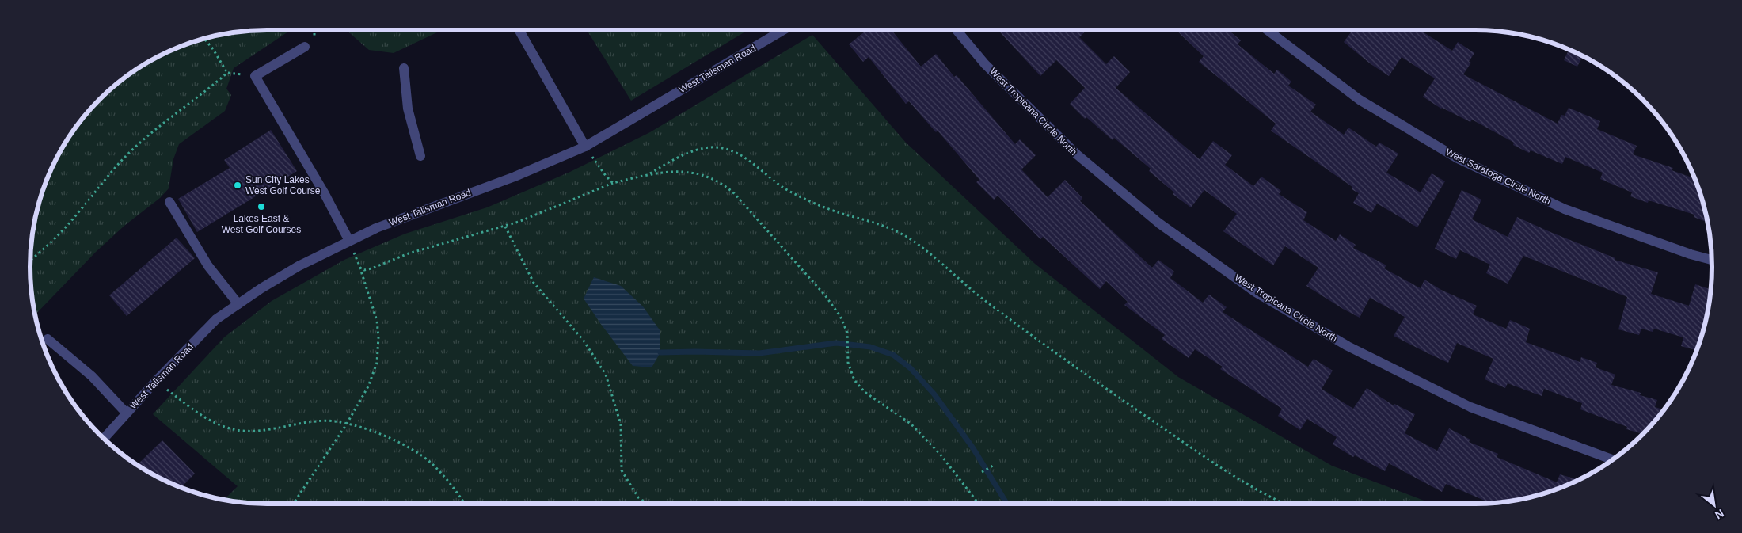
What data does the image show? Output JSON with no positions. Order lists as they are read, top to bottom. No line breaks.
{"streets":{"street":["West Talisman Road","West Tropicana Circle North","West Saratoga Circle North"]},"places":["Sun City Lakes West Golf Course","Lakes East & West Golf Courses"],"north":"bottom right"}
